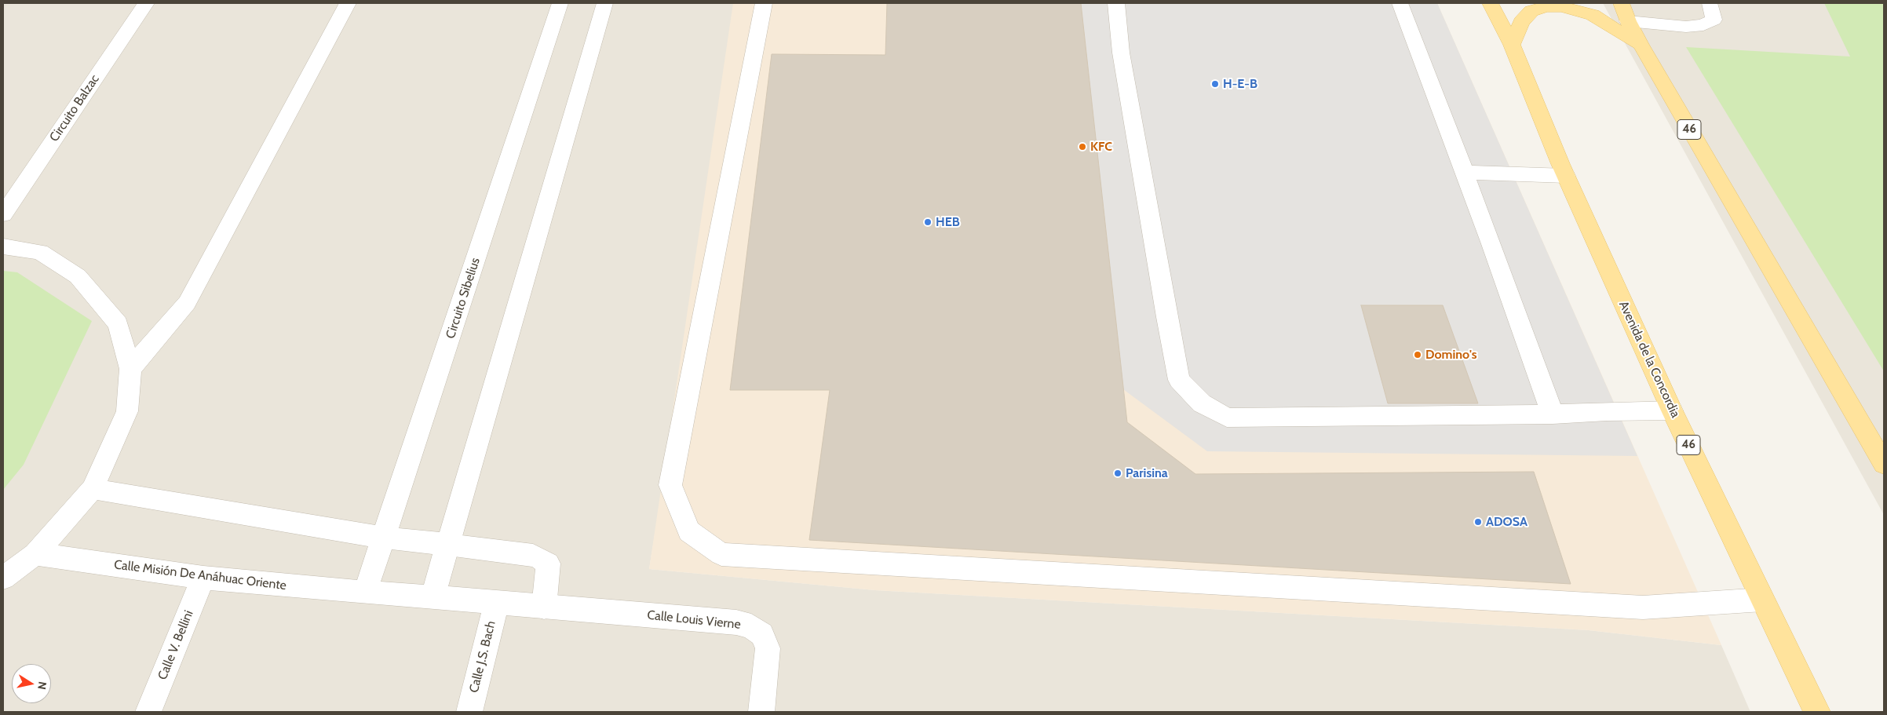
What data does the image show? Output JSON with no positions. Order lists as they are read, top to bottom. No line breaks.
{"streets":{"main road":["46","Avenida de la Concordia"],"street":["Circuito Balzac","Circuito Sibelius","Calle Misión De Anáhuac Oriente","Calle Louis Vierne","Calle V. Bellini","Calle J.S. Bach"]},"crossings":[["Circuito Sibelius","Calle Misión De Anáhuac Oriente"],["Circuito Sibelius","Calle Louis Vierne"],["Calle Misión De Anáhuac Oriente","Calle Louis Vierne"],["Calle Misión De Anáhuac Oriente","Calle V. Bellini"],["Calle Louis Vierne","Calle J.S. Bach"]],"places":["H-E-B","KFC","HEB","Domino's","Parisina","ADOSA"],"north":"right"}
